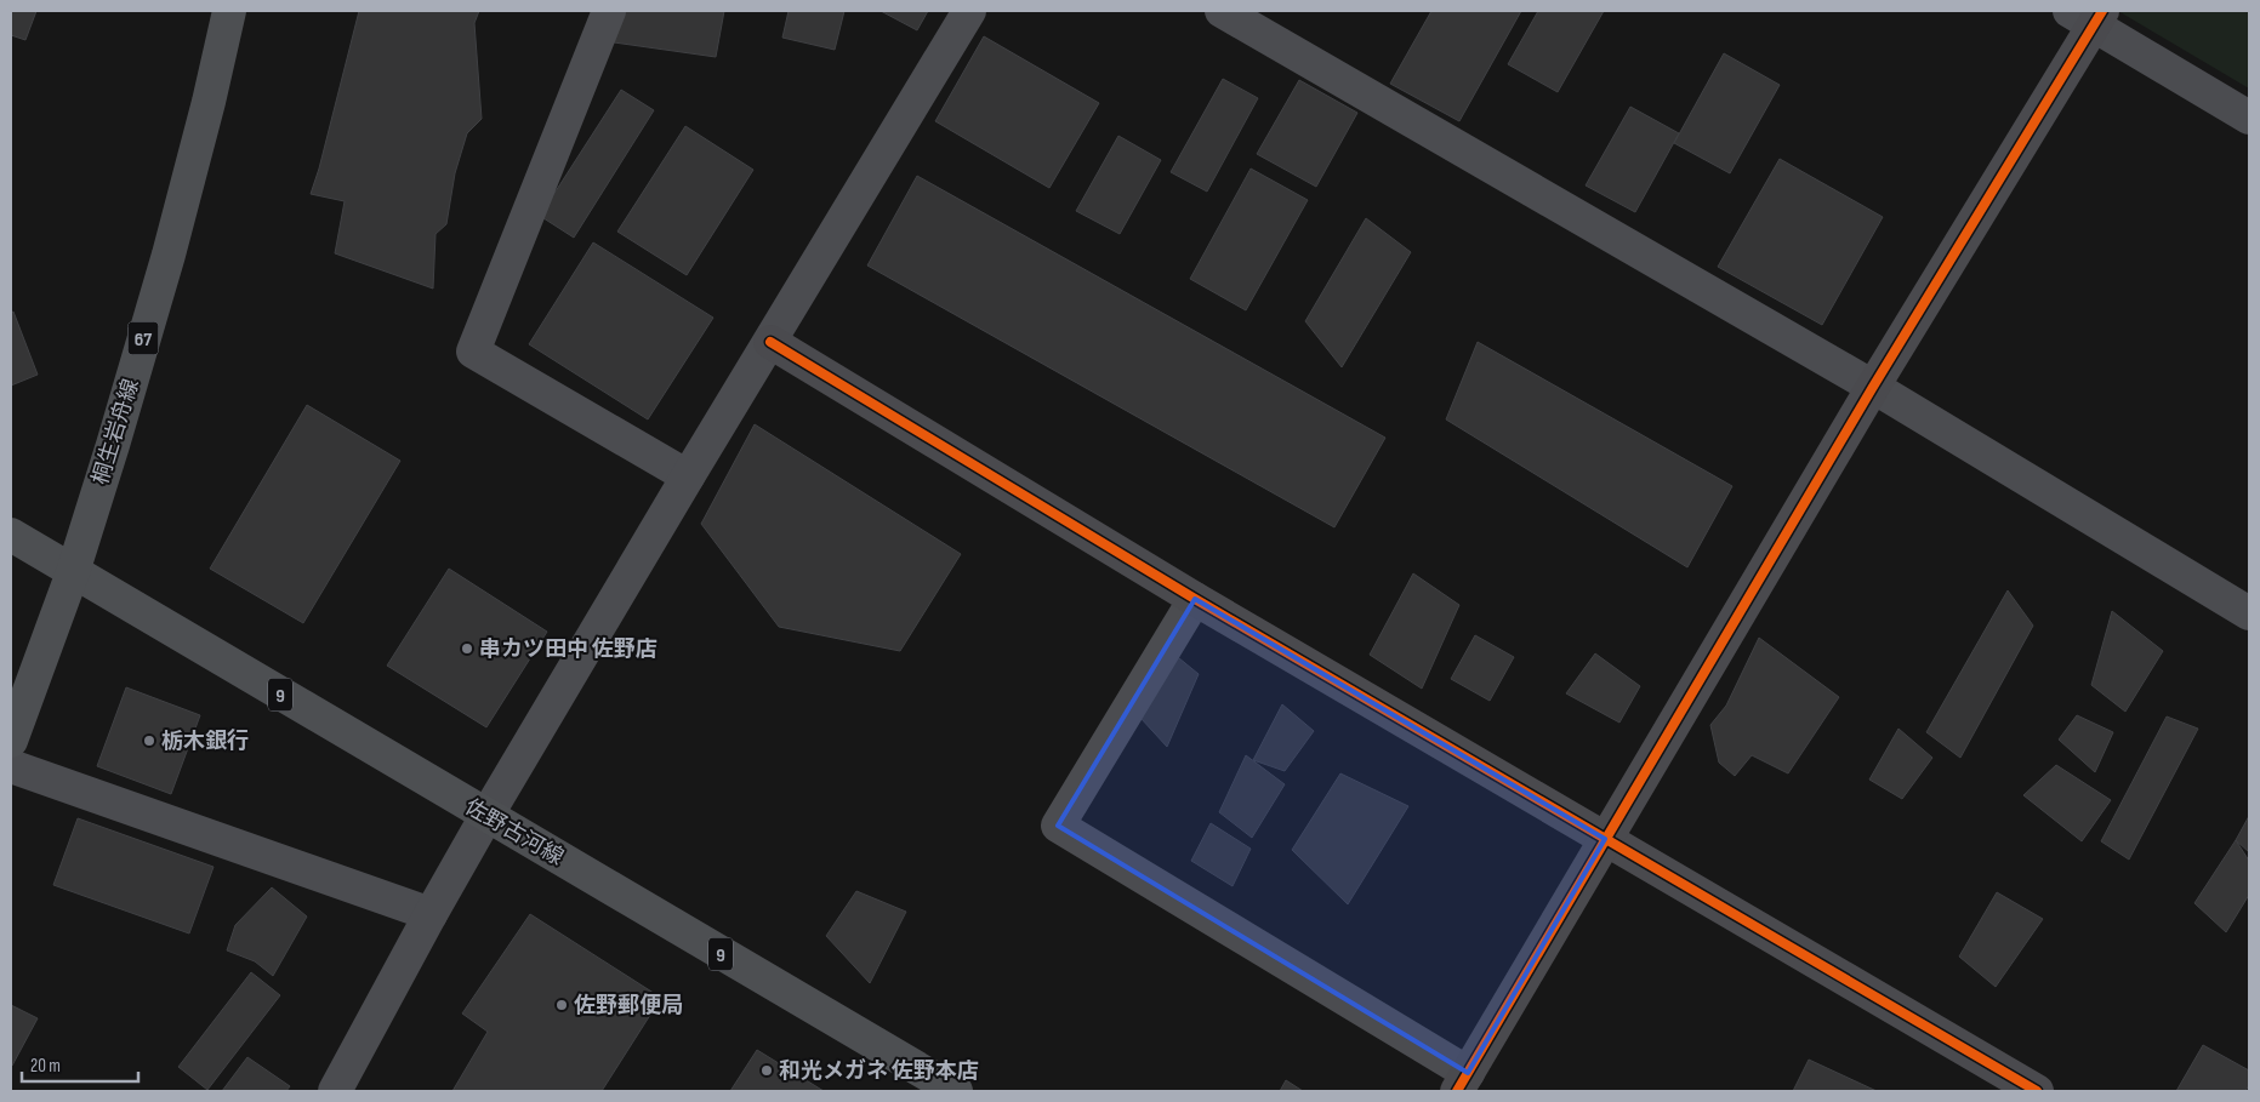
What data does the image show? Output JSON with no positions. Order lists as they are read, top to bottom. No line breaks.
{"streets":{"main road":["67","桐生岩舟線","9","佐野古河線"]},"crossings":[["桐生岩舟線","佐野古河線"]],"places":["串カツ田中 佐野店","栃木銀行","佐野郵便局","和光メガネ 佐野本店"],"scale_bar":"20 m"}
